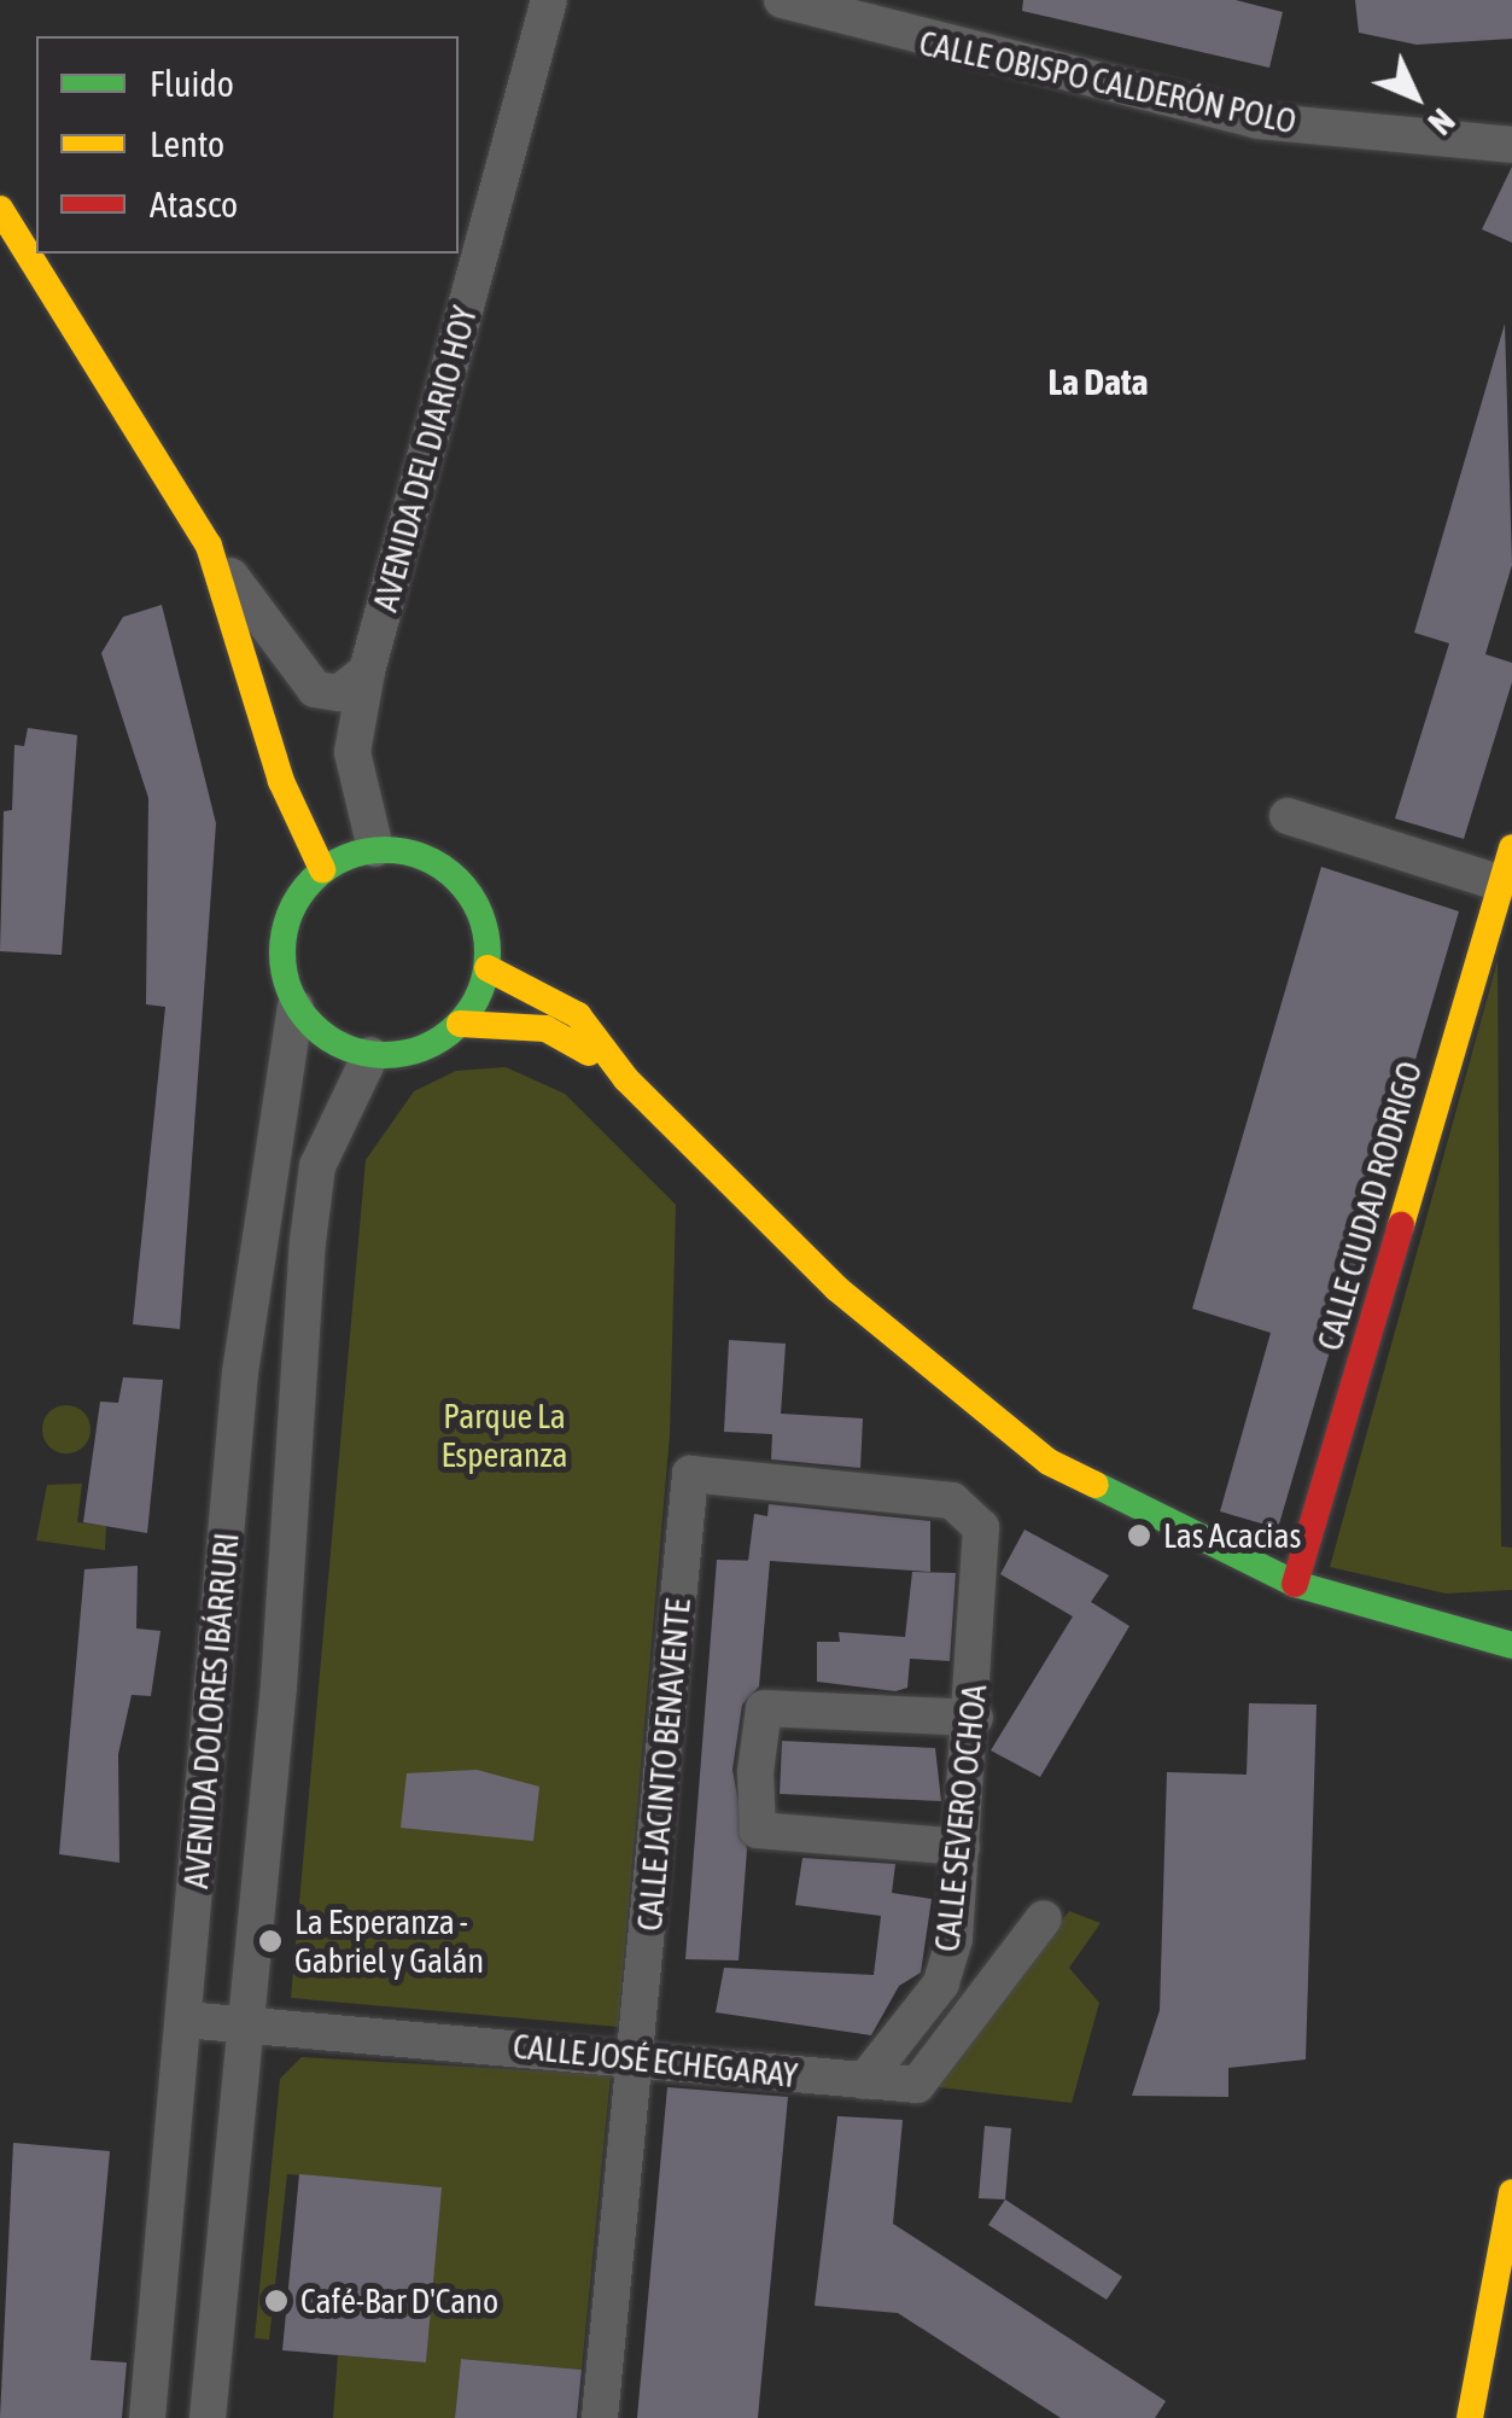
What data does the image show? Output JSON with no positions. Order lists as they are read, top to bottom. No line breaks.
{"streets":{"main road":["CALLE CIUDAD RODRIGO"],"street":["CALLE OBISPO CALDERÓN POLO","AVENIDA DEL DIARIO HOY","AVENIDA DOLORES IBÁRRURI","CALLE JACINTO BENAVENTE","CALLE SEVERO OCHOA","CALLE JOSÉ ECHEGARAY"]},"crossings":[["AVENIDA DEL DIARIO HOY","AVENIDA DOLORES IBÁRRURI"],["AVENIDA DOLORES IBÁRRURI","CALLE JOSÉ ECHEGARAY"],["CALLE JACINTO BENAVENTE","CALLE SEVERO OCHOA"],["CALLE JACINTO BENAVENTE","CALLE JOSÉ ECHEGARAY"],["CALLE SEVERO OCHOA","CALLE JOSÉ ECHEGARAY"]],"districts":["La Data"],"parks":["Parque La Esperanza"],"places":["Las Acacias","La Esperanza - Gabriel y Galán","Café-Bar D'Cano"],"legend":["Fluido","Lento","Atasco"],"north":"bottom right"}
